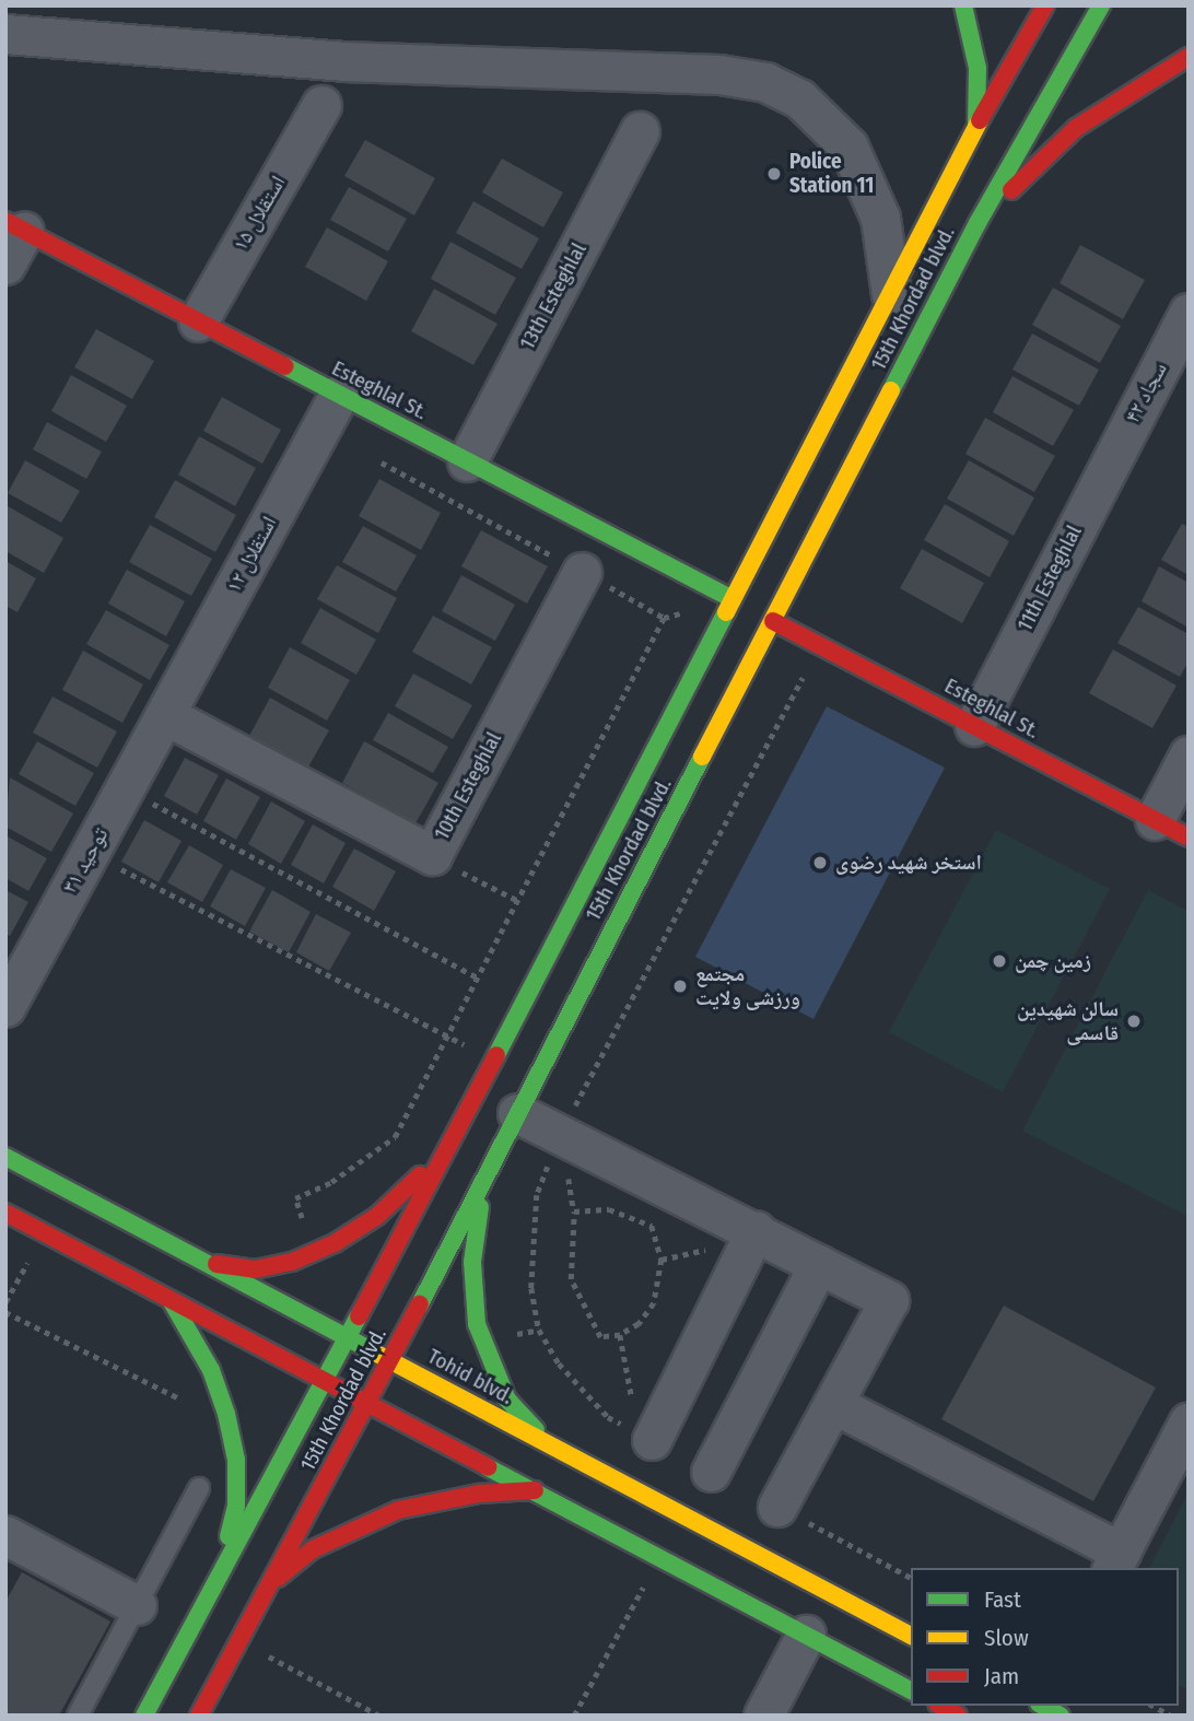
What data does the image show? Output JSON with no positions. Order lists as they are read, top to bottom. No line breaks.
{"streets":{"main road":["15th Khordad blvd.","Esteghlal St.","Tohid blvd."],"street":["استقلال ۱۵","13th Esteghlal","سجاد ۴۲","استقلال ۱۲","11th Esteghlal","10th Esteghlal","توحید ۳۱"]},"crossings":[["استقلال ۱۵","Esteghlal St."],["13th Esteghlal","Esteghlal St."],["15th Khordad blvd.","Esteghlal St."],["15th Khordad blvd.","Tohid blvd."],["Esteghlal St.","استقلال ۱۲"],["Esteghlal St.","11th Esteghlal"],["سجاد ۴۲","11th Esteghlal"],["استقلال ۱۲","10th Esteghlal"],["استقلال ۱۲","توحید ۳۱"],["10th Esteghlal","توحید ۳۱"]],"places":["Police Station 11","استخر شهید رضوی","زمین چمن","مجتمع ورزشی ولایت","سالن شهیدین قاسمی"],"legend":["Fast","Slow","Jam"]}
